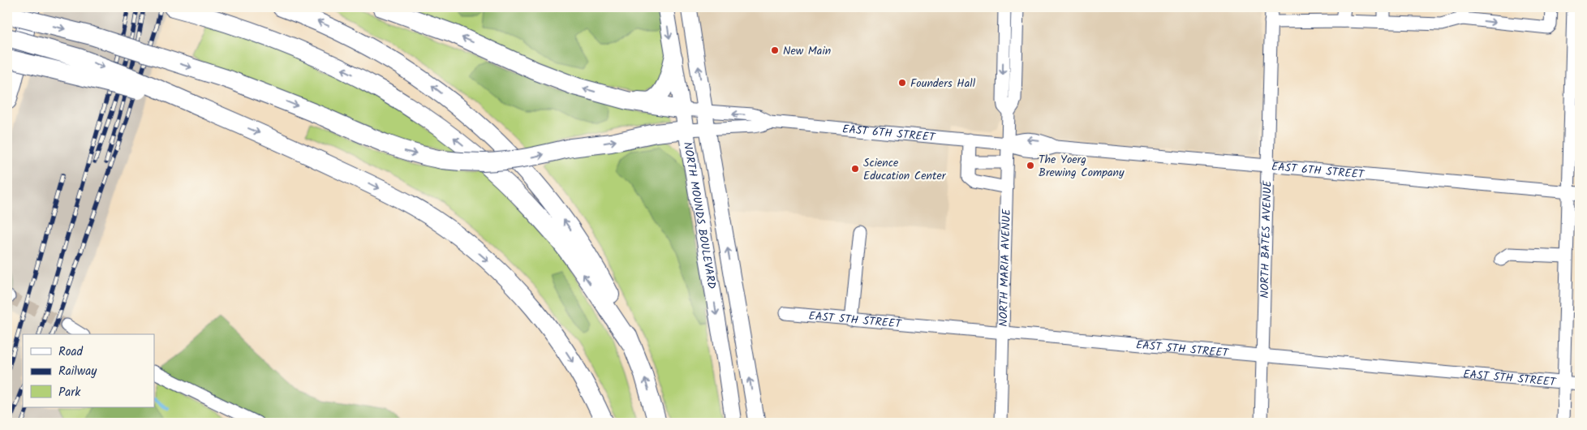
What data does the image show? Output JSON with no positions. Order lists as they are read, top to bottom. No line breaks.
{"streets":{"main road":["NORTH MOUNDS BOULEVARD"],"street":["EAST 6TH STREET","NORTH BATES AVENUE","NORTH MARIA AVENUE","EAST 5TH STREET"]},"crossings":[["EAST 6TH STREET","NORTH MOUNDS BOULEVARD"],["EAST 6TH STREET","NORTH BATES AVENUE"],["EAST 6TH STREET","NORTH MARIA AVENUE"],["NORTH BATES AVENUE","EAST 5TH STREET"],["NORTH MARIA AVENUE","EAST 5TH STREET"]],"places":["New Main","Founders Hall","The Yoerg Brewing Company","Science Education Center"],"legend":["Road","Railway","Park"]}
